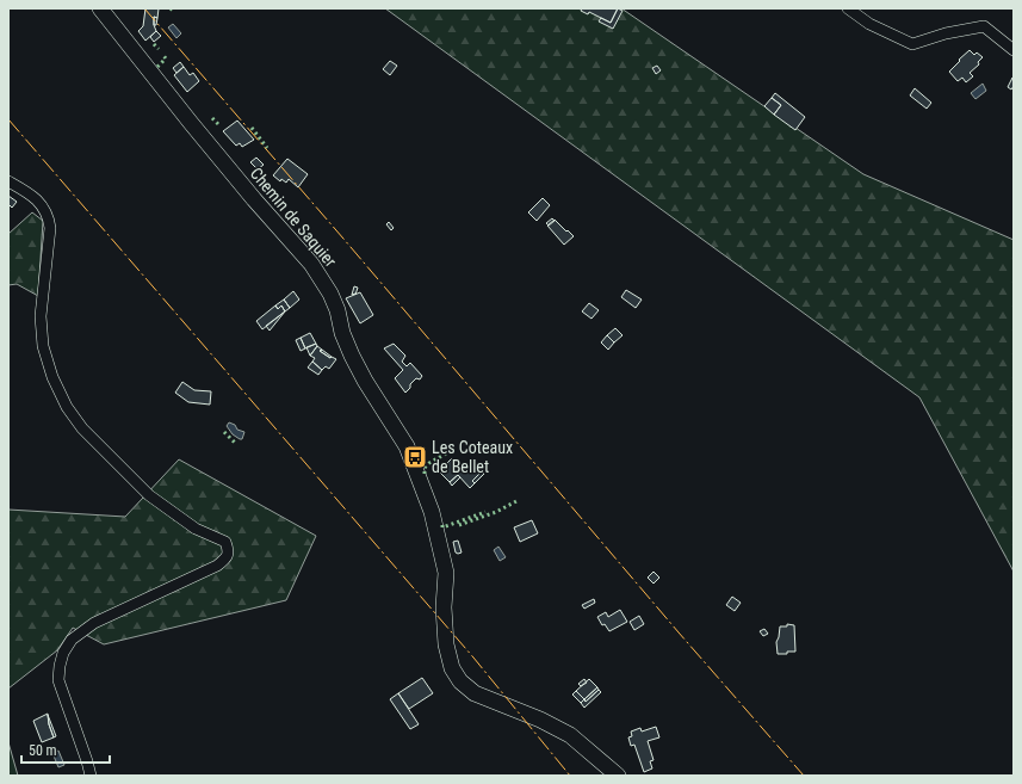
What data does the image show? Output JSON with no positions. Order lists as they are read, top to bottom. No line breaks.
{"streets":{"street":["Chemin de Saquier"]},"places":{"bus stop":["Les Coteaux de Bellet"]},"scale_bar":"50 m"}
